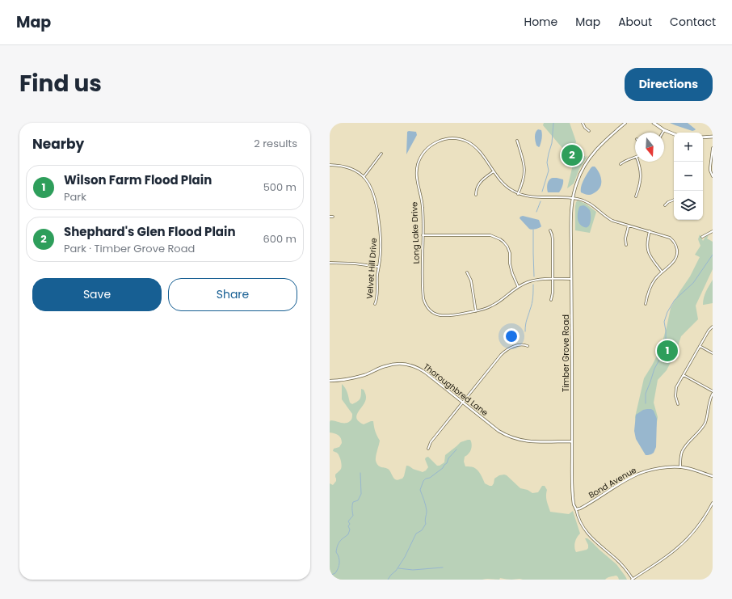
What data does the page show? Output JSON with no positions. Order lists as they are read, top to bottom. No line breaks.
{"streets":{"street":["Long Lake Drive","Velvet Hill Drive","Timber Grove Road","Thoroughbred Lane","Bond Avenue"]},"crossings":[["Long Lake Drive","Timber Grove Road"],["Timber Grove Road","Thoroughbred Lane"],["Timber Grove Road","Bond Avenue"]],"north":"bottom","page":{"header":"Map","nav":["Home","Map","About","Contact"],"title":"Find us","buttons":["Directions",["Save","Share"]],"heading":["Nearby","2 results"],"map_buttons":["+","−"],"pins":["2","1"],"list":[{"mark":"1","name":"Wilson Farm Flood Plain","note":"Park","value":"500 m"},{"mark":"2","name":"Shephard's Glen Flood Plain","note":"Park · Timber Grove Road","value":"600 m"}]}}
